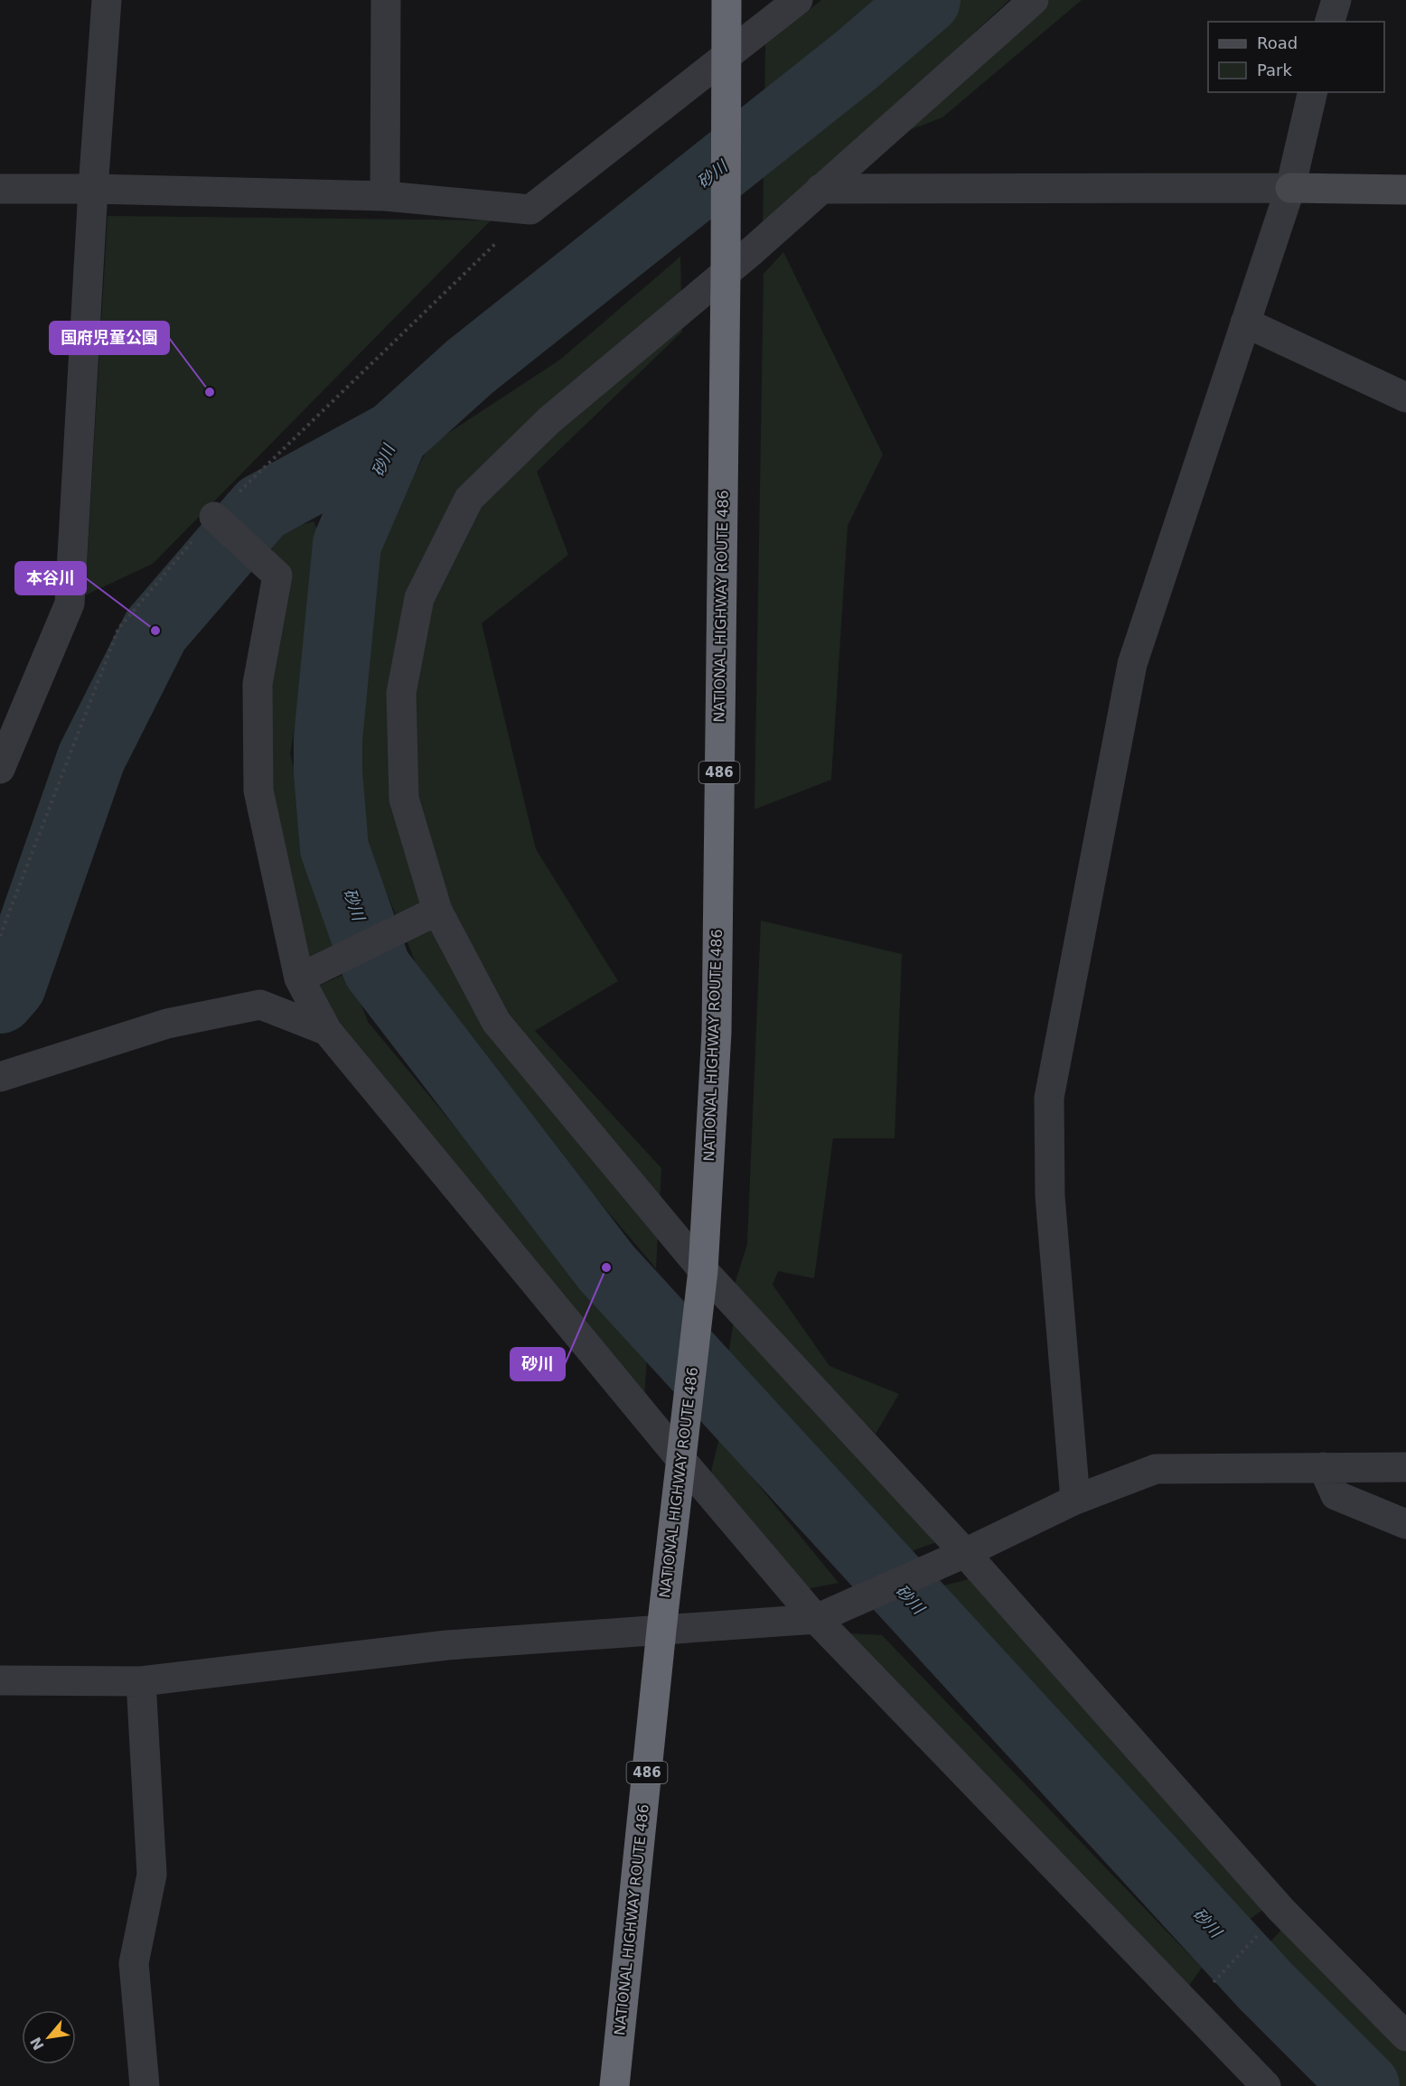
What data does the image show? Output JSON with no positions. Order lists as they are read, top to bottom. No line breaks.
{"streets":{"highway":["NATIONAL HIGHWAY ROUTE 486","486"]},"water":["砂川"],"places":["国府児童公園","本谷川","砂川"],"legend":["Road","Park"],"north":"bottom left"}
